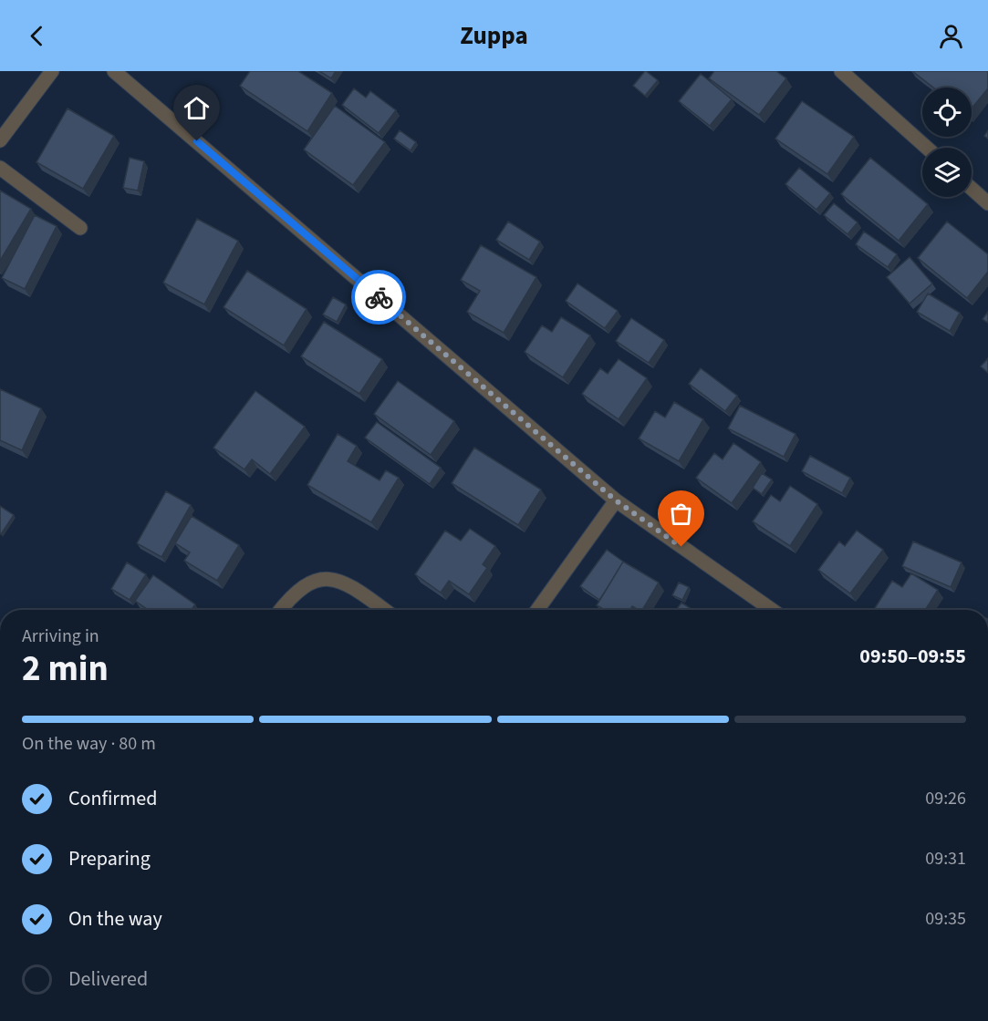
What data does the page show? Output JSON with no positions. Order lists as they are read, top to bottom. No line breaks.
{"page":{"header":"Zuppa","heading":["2 min","Arriving in","09:50–09:55"],"bar":"On the way · 80 m","list":[["Confirmed","09:26"],["Preparing","09:31"],["On the way","09:35"],"Delivered"]}}
